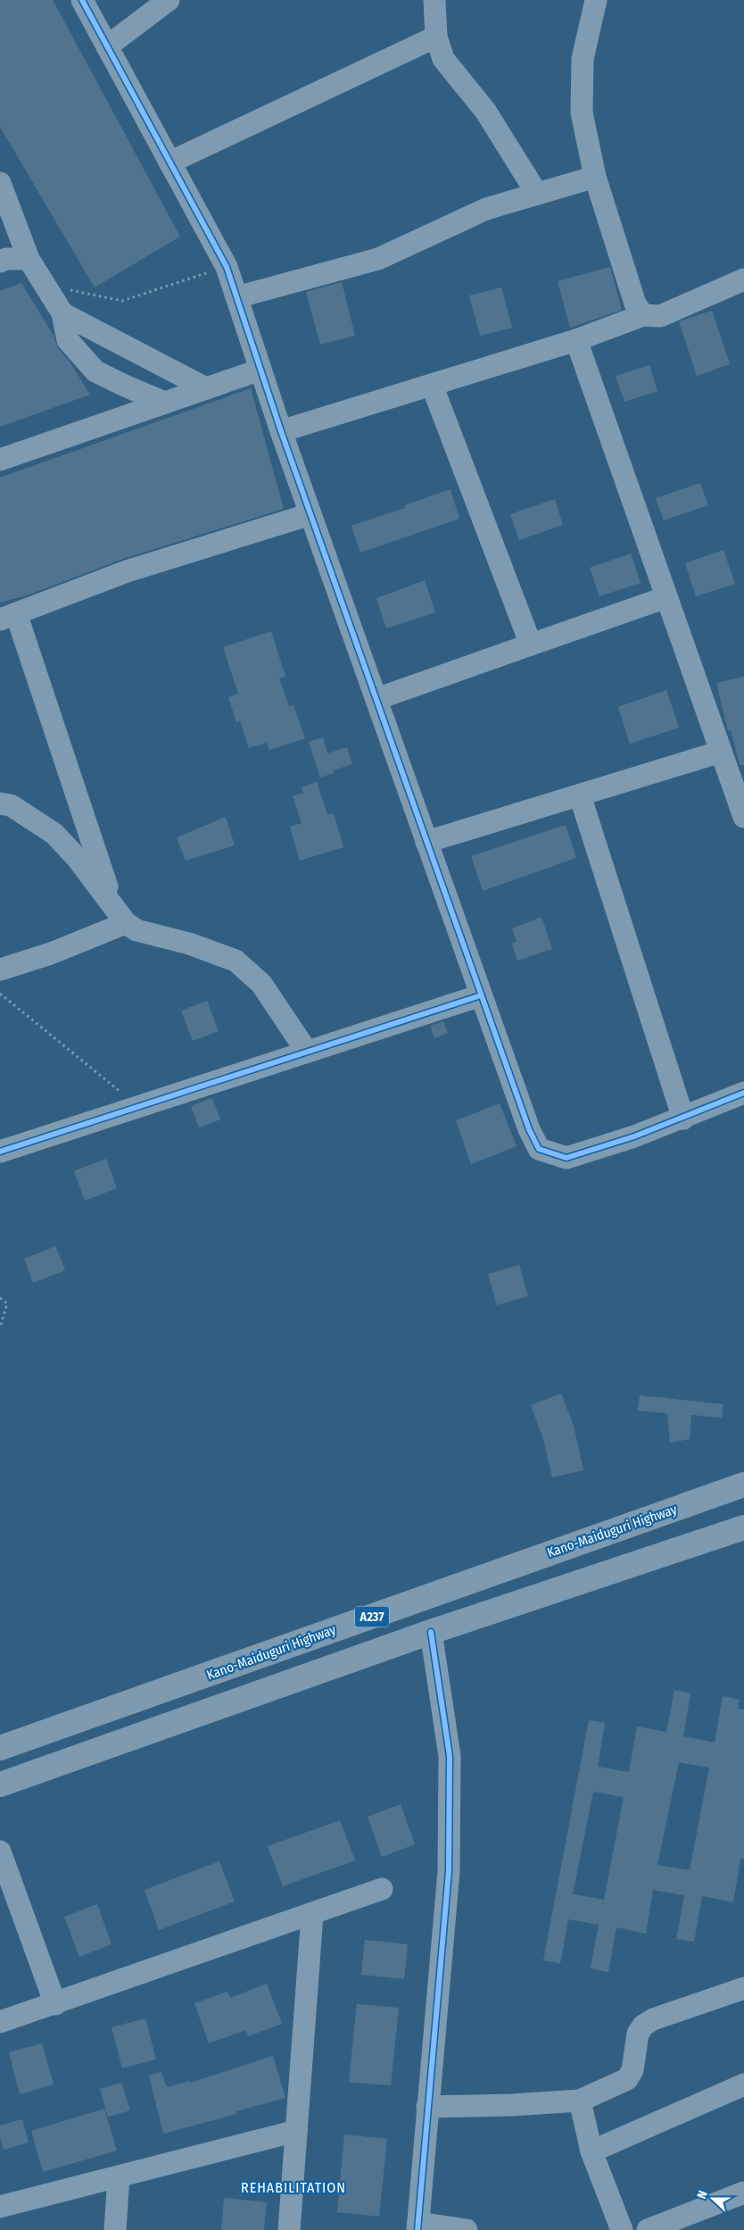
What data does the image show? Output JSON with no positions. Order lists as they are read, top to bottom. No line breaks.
{"streets":{"highway":["Kano-Maiduguri Highway","A237"]},"districts":["REHABILITATION"],"north":"left"}
